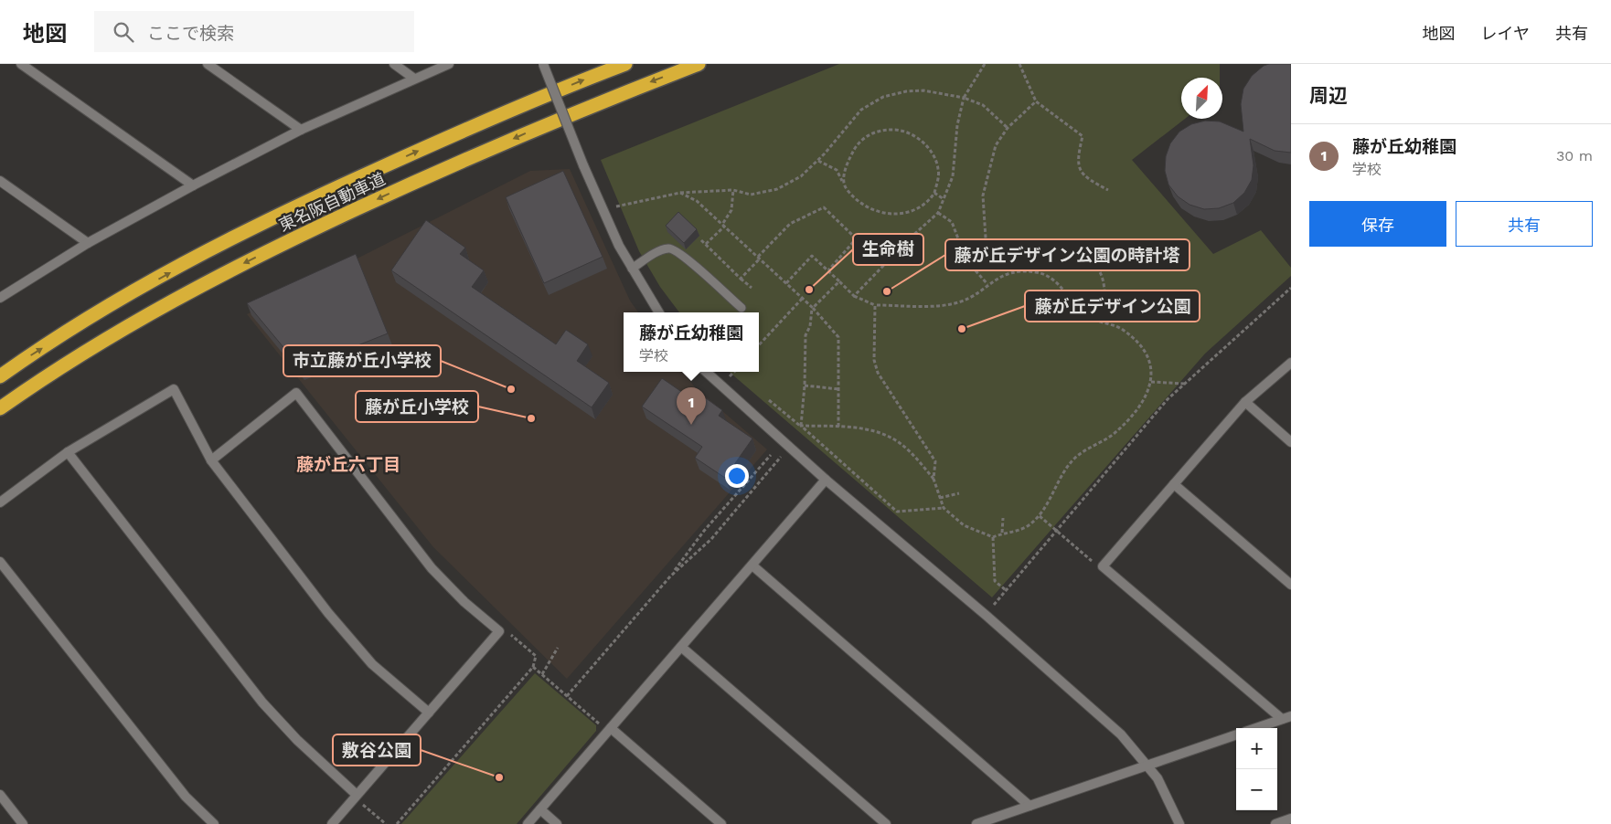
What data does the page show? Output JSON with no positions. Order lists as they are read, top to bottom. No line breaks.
{"streets":{"highway":["東名阪自動車道"]},"districts":["藤が丘六丁目"],"places":["生命樹","藤が丘デザイン公園の時計塔","藤が丘デザイン公園","市立藤が丘小学校","藤が丘小学校","敷谷公園"],"north":"top right","page":{"header":"地図","search":"ここで検索","nav":["地図","レイヤ","共有"],"heading":"周辺","list":[{"mark":"1","name":"藤が丘幼稚園","note":"学校","value":"30 m"}],"buttons":["保存","共有"],"popup":["藤が丘幼稚園","学校"],"pins":"1","map_buttons":["+","−"]}}
